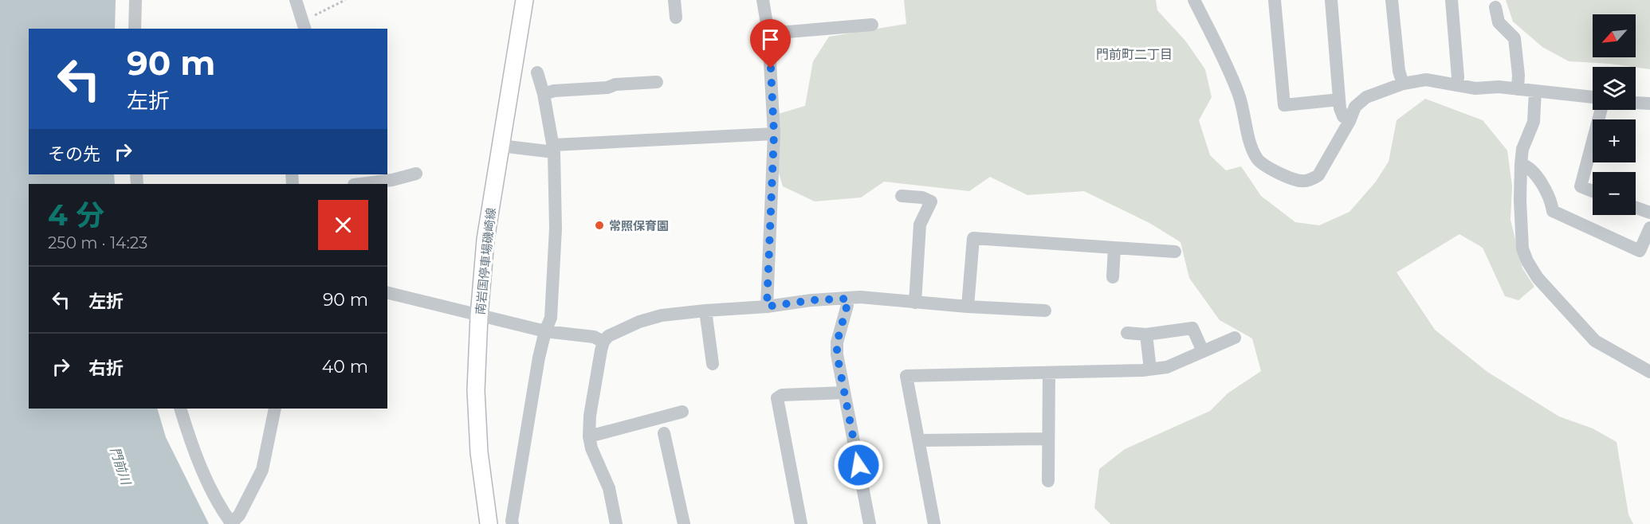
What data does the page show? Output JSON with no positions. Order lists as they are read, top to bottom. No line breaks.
{"streets":{"main road":["南岩国停車場磯崎線"]},"districts":["門前町二丁目"],"water":["門前川"],"places":["常照保育園"],"north":"bottom left","page":{"map_buttons":["+","−"],"turn":["90 m","左折"],"then":"その先","heading":["4 分","250 m · 14:23"],"list":[{"name":"左折","value":"90 m"},{"name":"右折","value":"40 m"}]}}
